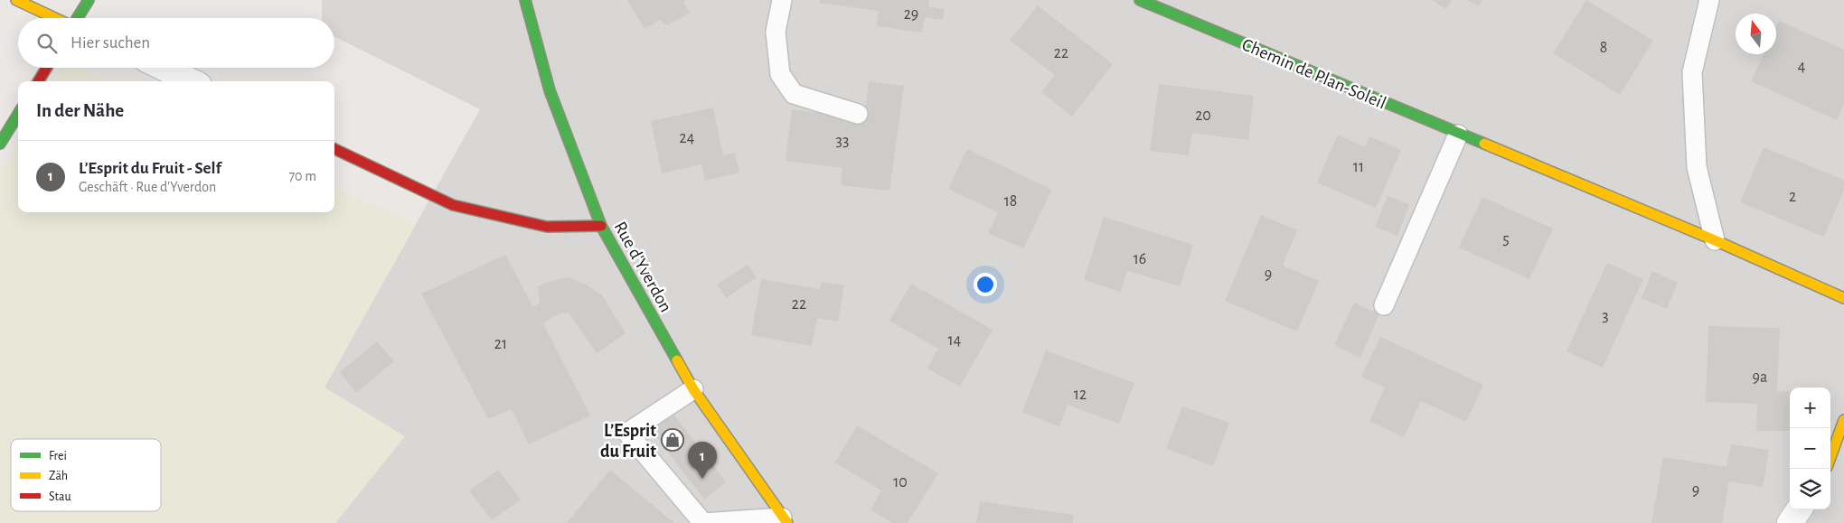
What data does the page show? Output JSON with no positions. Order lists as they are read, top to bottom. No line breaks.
{"streets":{"street":["Chemin de Plan-Soleil","Rue d'Yverdon"]},"places":{"shop":["L’Esprit du Fruit"]},"house_numbers":["29","8","22","4","20","24","33","11","2","18","5","16","9","22","3","14","21","9a","12","10","9"],"legend":["Frei","Zäh","Stau"],"north":"top","page":{"search":"Hier suchen","heading":"In der Nähe","list":[{"mark":"1","name":"L’Esprit du Fruit - Self","note":"Geschäft · Rue d'Yverdon","value":"70 m"}],"map_buttons":["+","−"],"pins":"1"}}
